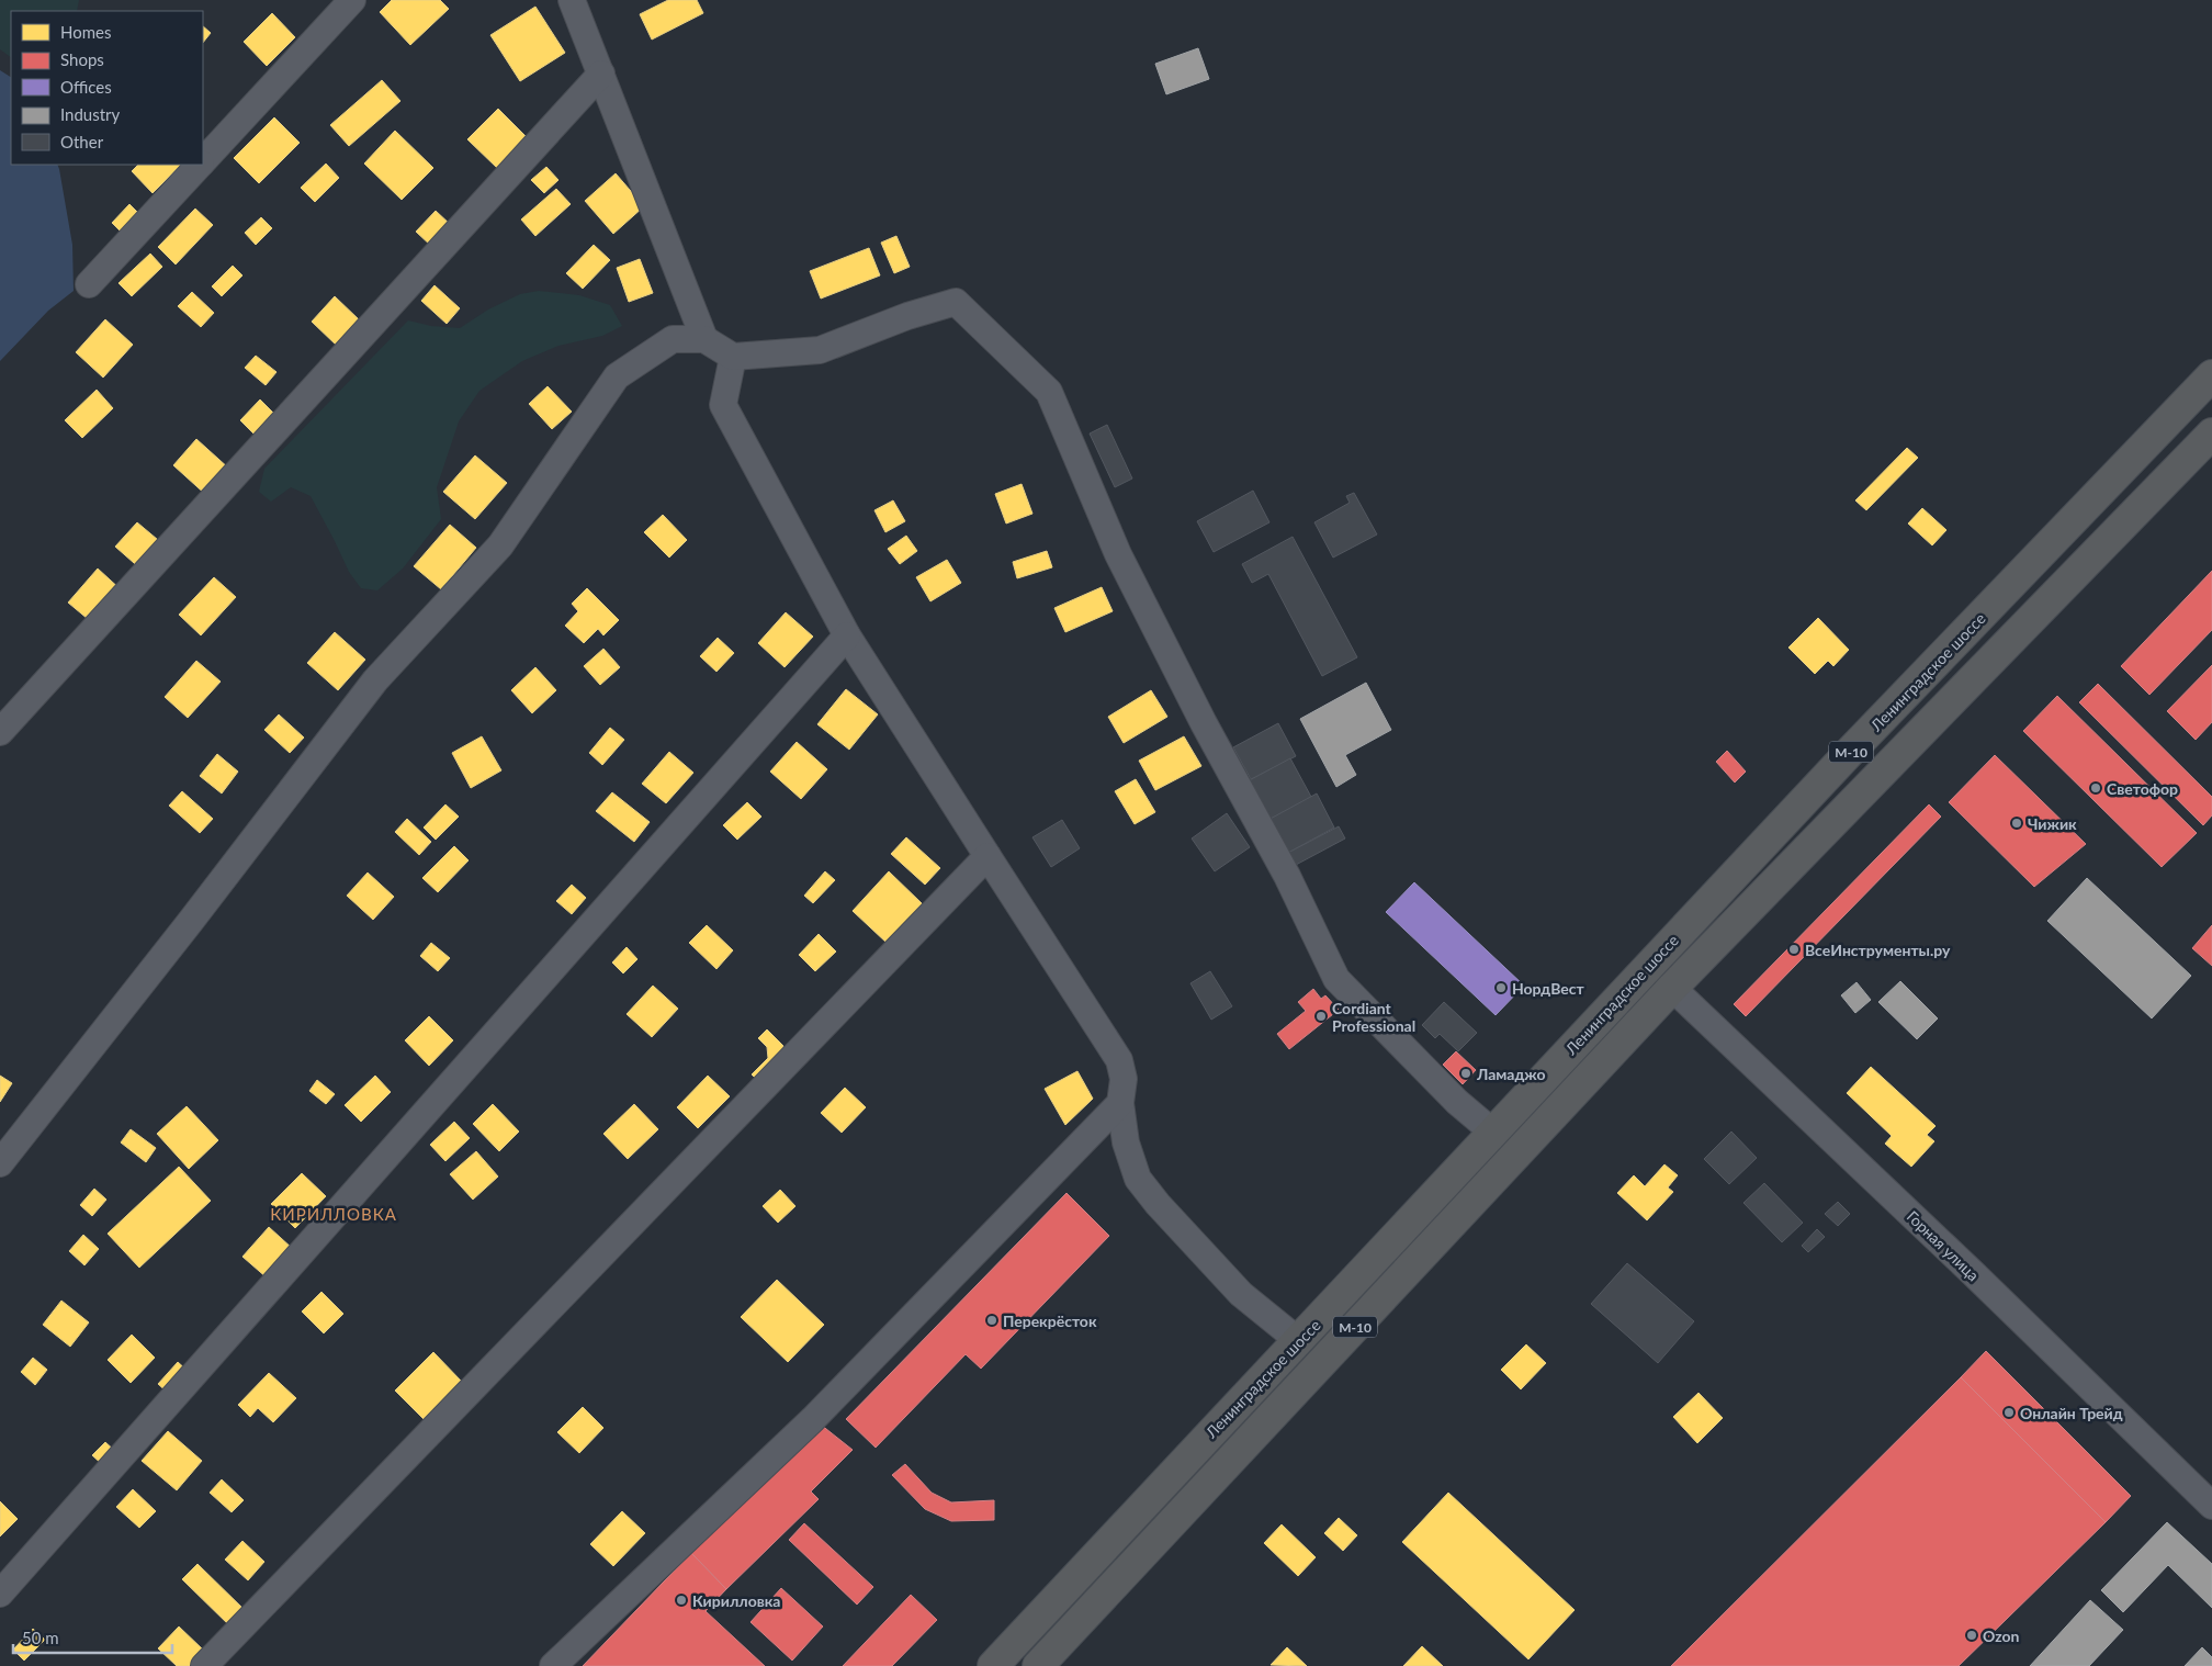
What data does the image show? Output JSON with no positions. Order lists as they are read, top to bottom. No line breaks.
{"streets":{"highway":["Ленинградское шоссе","М-10"],"street":["Горная улица"]},"crossings":[["Ленинградское шоссе","Горная улица"]],"districts":["КИРИЛЛОВКА"],"places":["Светофор","Чижик","ВсеИнструменты.ру","НордВест","Cordiant Professional","Ламаджо","Перекрёсток","Онлайн Трейд","Кирилловка","Ozon"],"legend":["Homes","Shops","Offices","Industry","Other"],"scale_bar":"50 m"}
